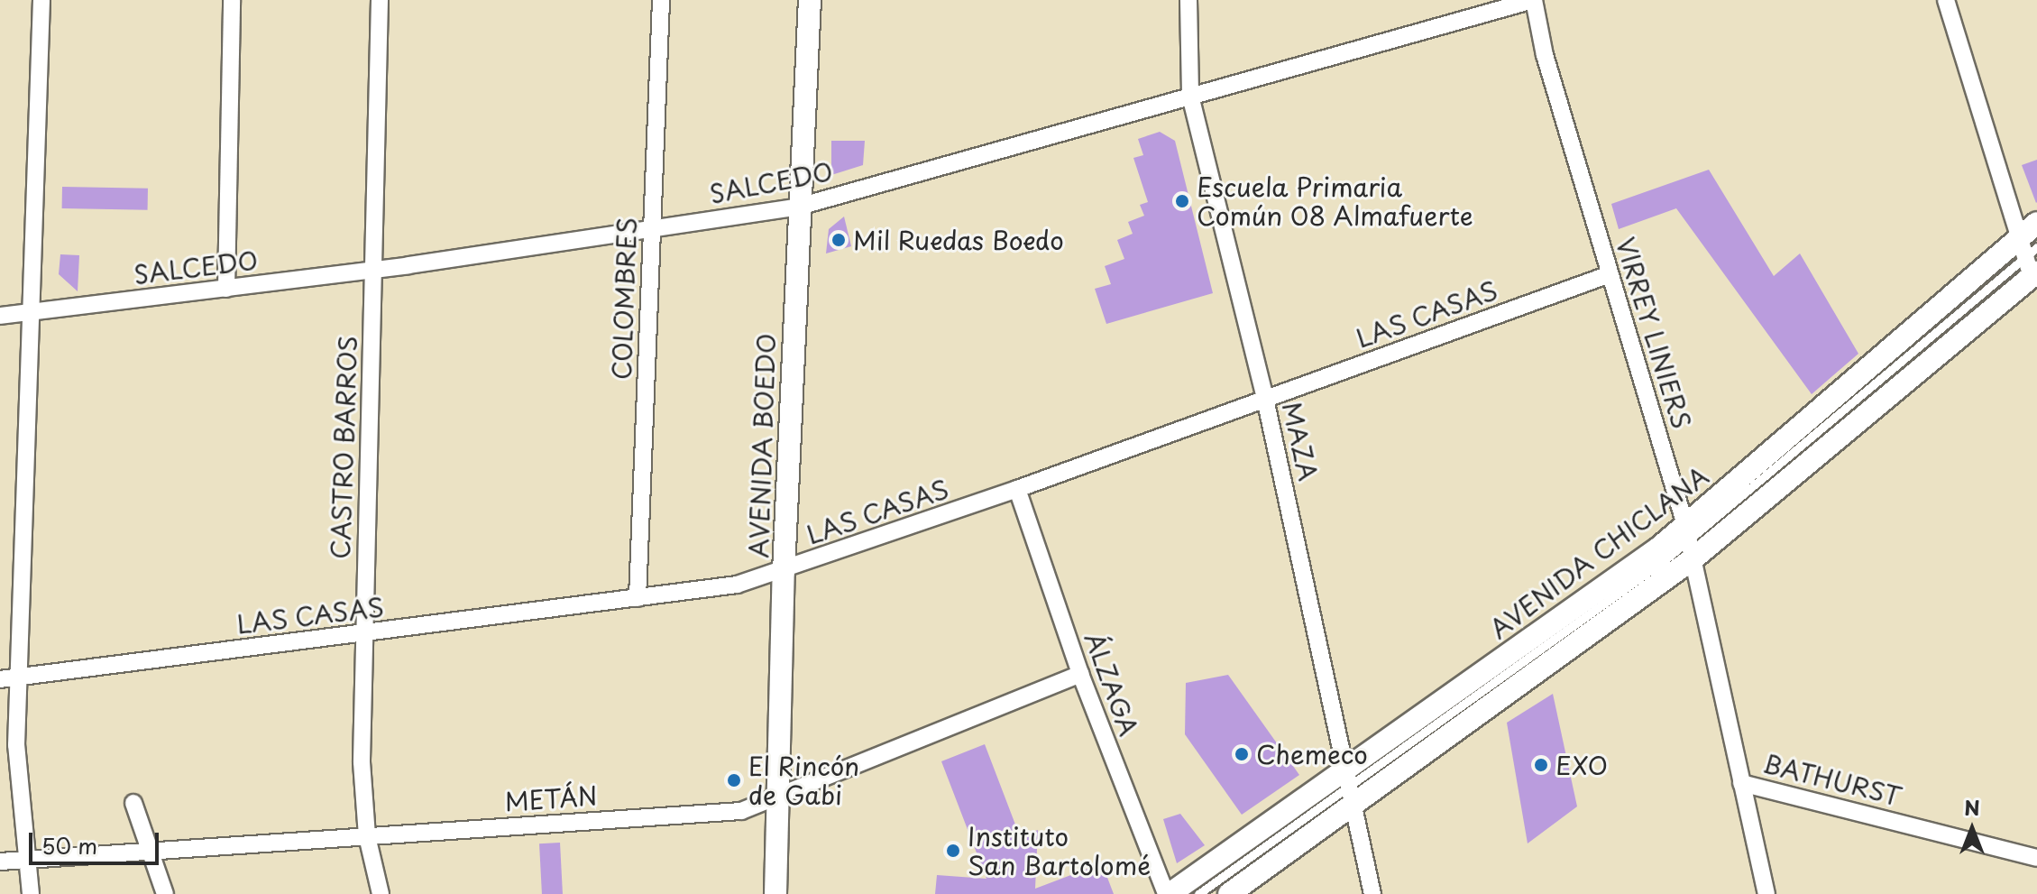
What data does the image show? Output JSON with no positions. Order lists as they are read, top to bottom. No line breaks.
{"streets":{"main road":["AVENIDA BOEDO","AVENIDA CHICLANA"],"street":["SALCEDO","COLOMBRES","LAS CASAS","VIRREY LINIERS","MAZA","CASTRO BARROS","ÁLZAGA","BATHURST","METÁN"]},"crossings":[["SALCEDO","COLOMBRES"],["SALCEDO","VIRREY LINIERS"],["SALCEDO","MAZA"],["SALCEDO","AVENIDA BOEDO"],["SALCEDO","CASTRO BARROS"],["COLOMBRES","LAS CASAS"],["LAS CASAS","VIRREY LINIERS"],["LAS CASAS","MAZA"],["LAS CASAS","AVENIDA BOEDO"],["LAS CASAS","CASTRO BARROS"],["LAS CASAS","ÁLZAGA"],["VIRREY LINIERS","AVENIDA CHICLANA"],["VIRREY LINIERS","BATHURST"],["MAZA","AVENIDA CHICLANA"],["AVENIDA BOEDO","METÁN"],["CASTRO BARROS","METÁN"],["AVENIDA CHICLANA","ÁLZAGA"],["ÁLZAGA","METÁN"]],"places":["Escuela Primaria Común 08 Almafuerte","Mil Ruedas Boedo","Chemeco","EXO","El Rincón de Gabi","Instituto San Bartolomé"],"scale_bar":"50 m","north":"top"}
